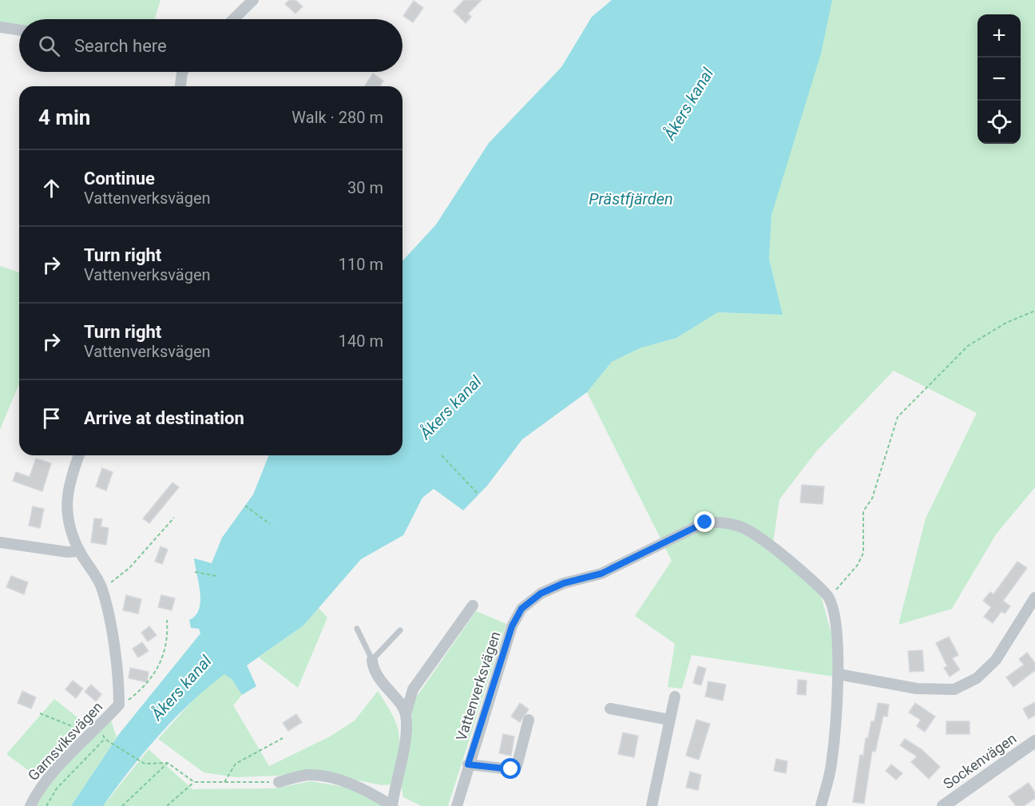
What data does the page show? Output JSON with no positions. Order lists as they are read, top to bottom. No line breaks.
{"streets":{"street":["Vattenverksvägen","Garnsviksvägen","Sockenvägen"]},"water":["Åkers kanal","Prästfjärden"],"page":{"map_buttons":["+","−"],"search":"Search here","heading":["4 min","Walk · 280 m"],"list":[["Continue","Vattenverksvägen","30 m"],["Turn right","Vattenverksvägen","110 m"],["Turn right","Vattenverksvägen","140 m"],"Arrive at destination"]}}
